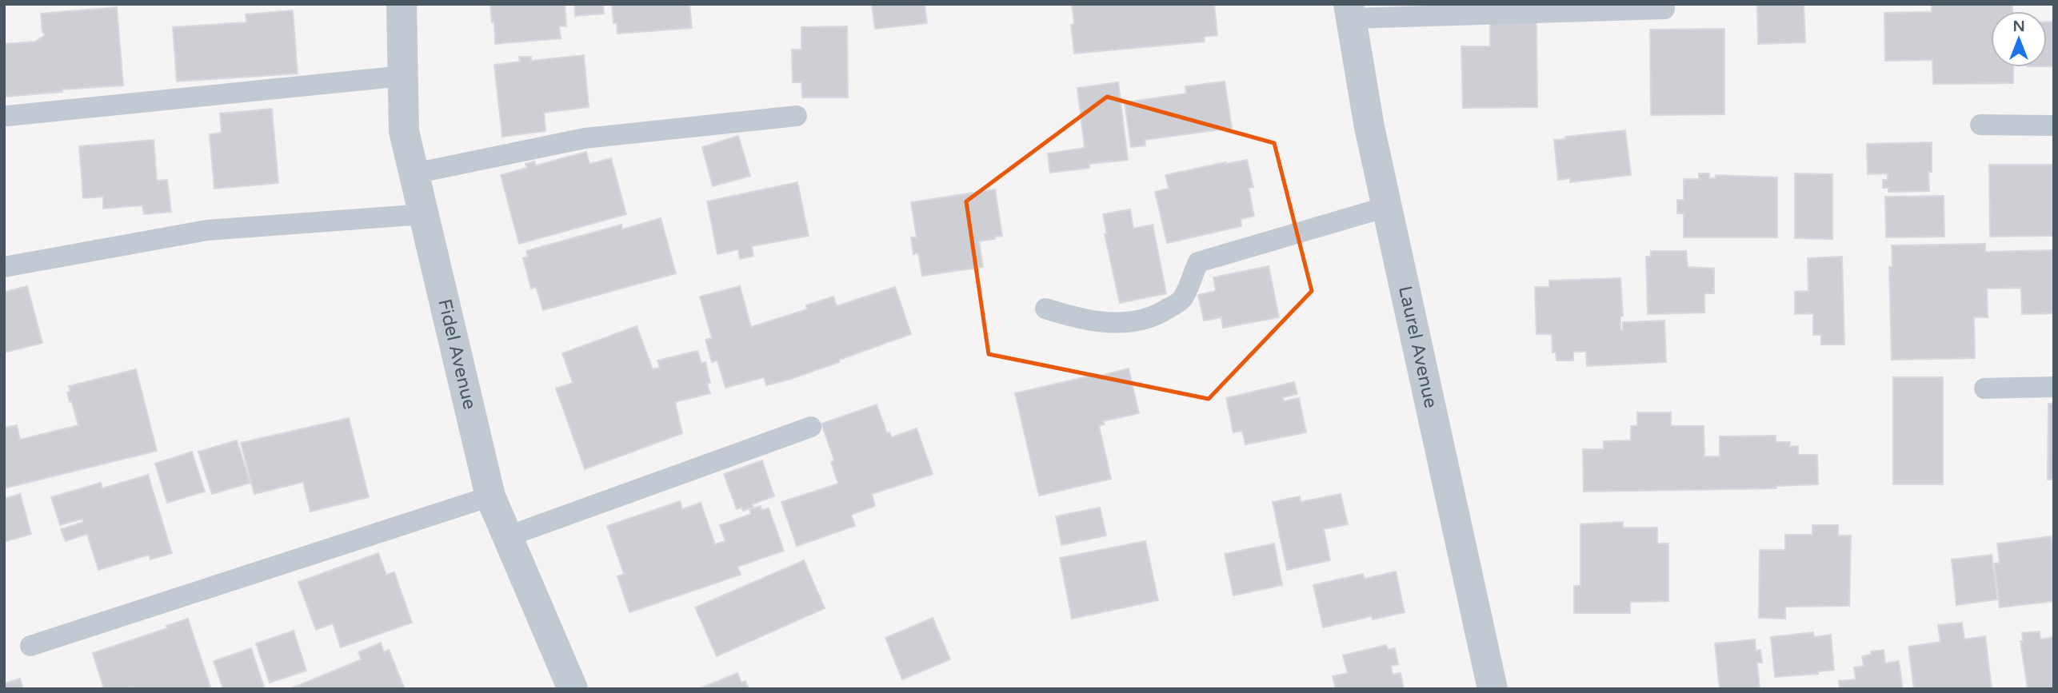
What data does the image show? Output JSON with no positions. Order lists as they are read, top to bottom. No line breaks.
{"streets":{"street":["Laurel Avenue","Fidel Avenue"]},"north":"top"}
